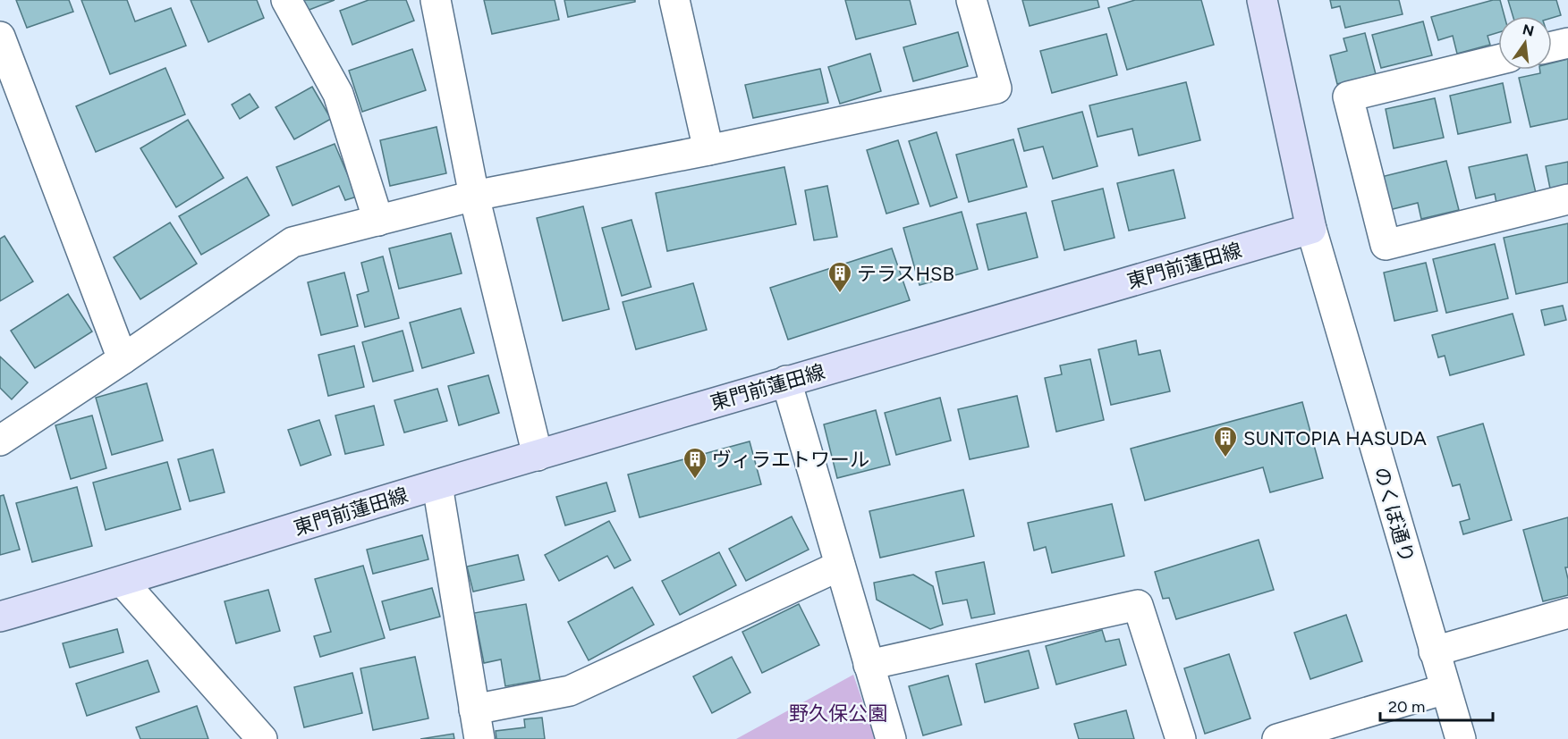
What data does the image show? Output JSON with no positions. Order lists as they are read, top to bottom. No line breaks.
{"streets":{"main road":["東門前蓮田線"],"street":["のくぼ通り"]},"crossings":[["東門前蓮田線","のくぼ通り"]],"parks":["野久保公園"],"places":{"building":["テラスHSB","SUNTOPIA HASUDA","ヴィラエトワール"]},"scale_bar":"20 m","north":"top"}
